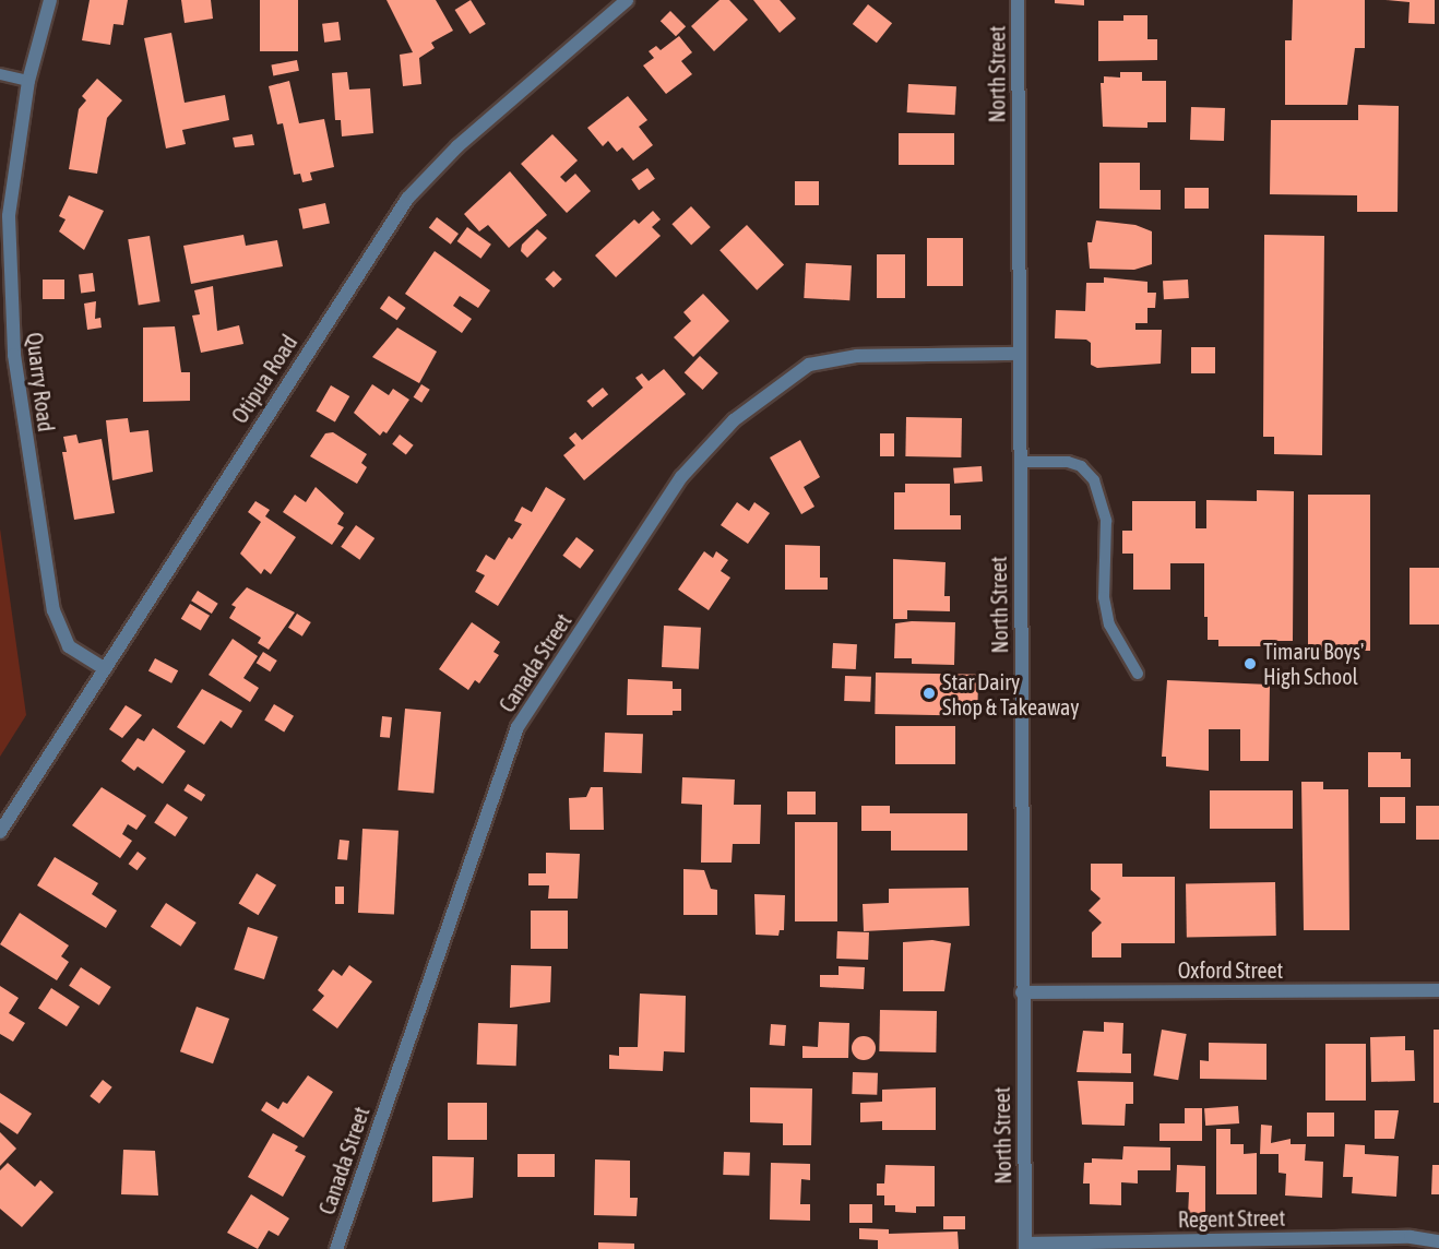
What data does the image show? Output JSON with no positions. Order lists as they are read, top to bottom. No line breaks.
{"streets":{"street":["North Street","Otipua Road","Quarry Road","Canada Street","Oxford Street","Regent Street"]},"crossings":[["North Street","Canada Street"],["North Street","Oxford Street"],["North Street","Regent Street"],["Otipua Road","Quarry Road"]],"places":["Timaru Boys' High School","Star Dairy Shop & Takeaway"]}
